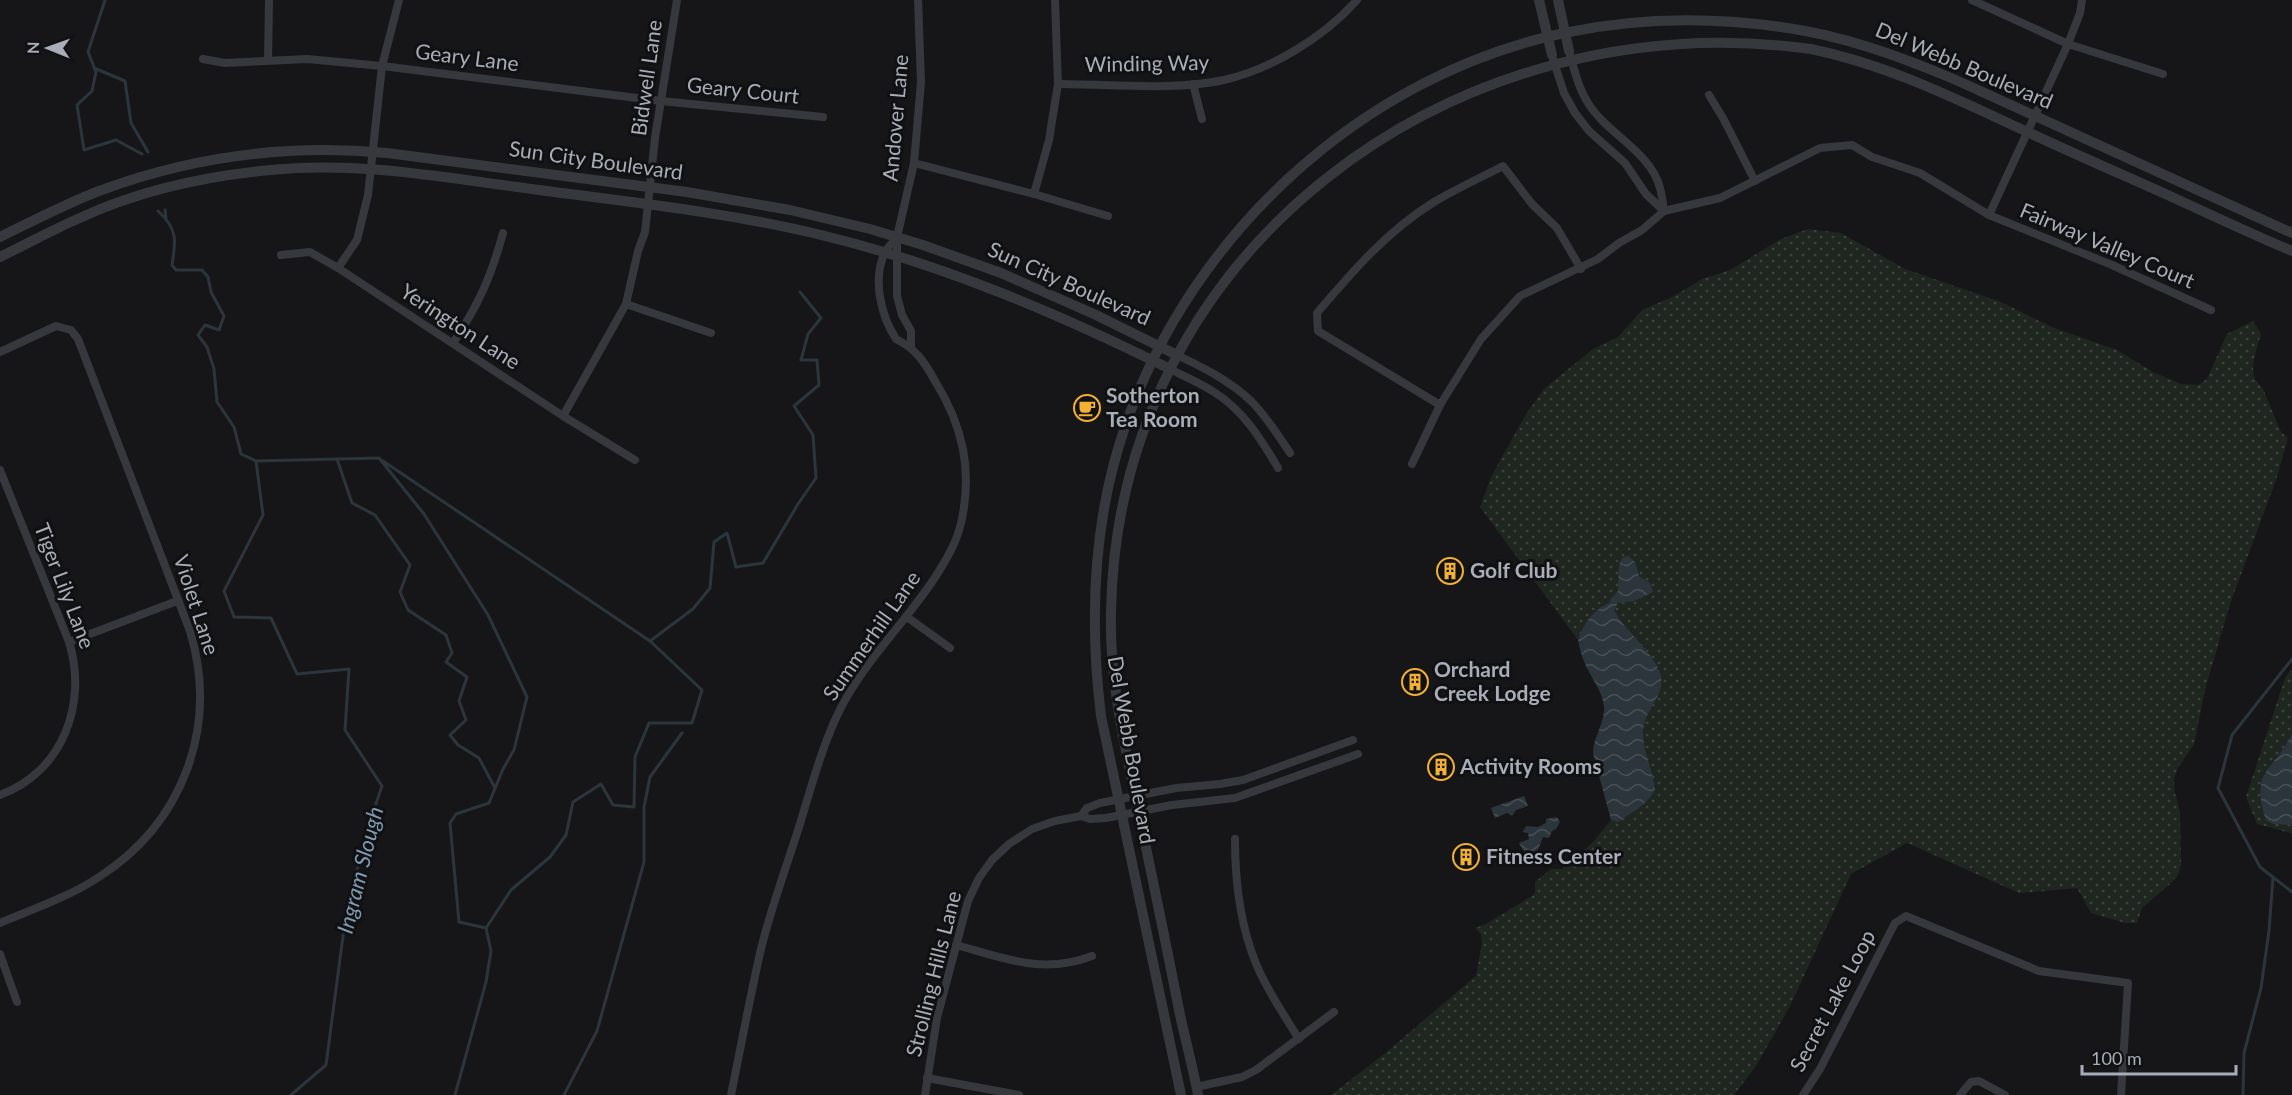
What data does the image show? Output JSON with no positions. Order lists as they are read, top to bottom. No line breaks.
{"streets":{"street":["Geary Lane","Winding Way","Del Webb Boulevard","Bidwell Lane","Geary Court","Andover Lane","Sun City Boulevard","Fairway Valley Court","Yerington Lane","Tiger Lily Lane","Violet Lane","Summerhill Lane","Strolling Hills Lane","Secret Lake Loop"]},"crossings":[["Geary Lane","Bidwell Lane"],["Geary Lane","Geary Court"],["Del Webb Boulevard","Sun City Boulevard"],["Del Webb Boulevard","Strolling Hills Lane"],["Bidwell Lane","Geary Court"],["Bidwell Lane","Sun City Boulevard"],["Bidwell Lane","Yerington Lane"],["Andover Lane","Sun City Boulevard"],["Andover Lane","Summerhill Lane"],["Sun City Boulevard","Summerhill Lane"]],"water":["Ingram Slough"],"places":{"cafe":["Sotherton Tea Room"],"building":["Golf Club","Orchard Creek Lodge","Activity Rooms","Fitness Center"]},"scale_bar":"100 m","north":"left"}
